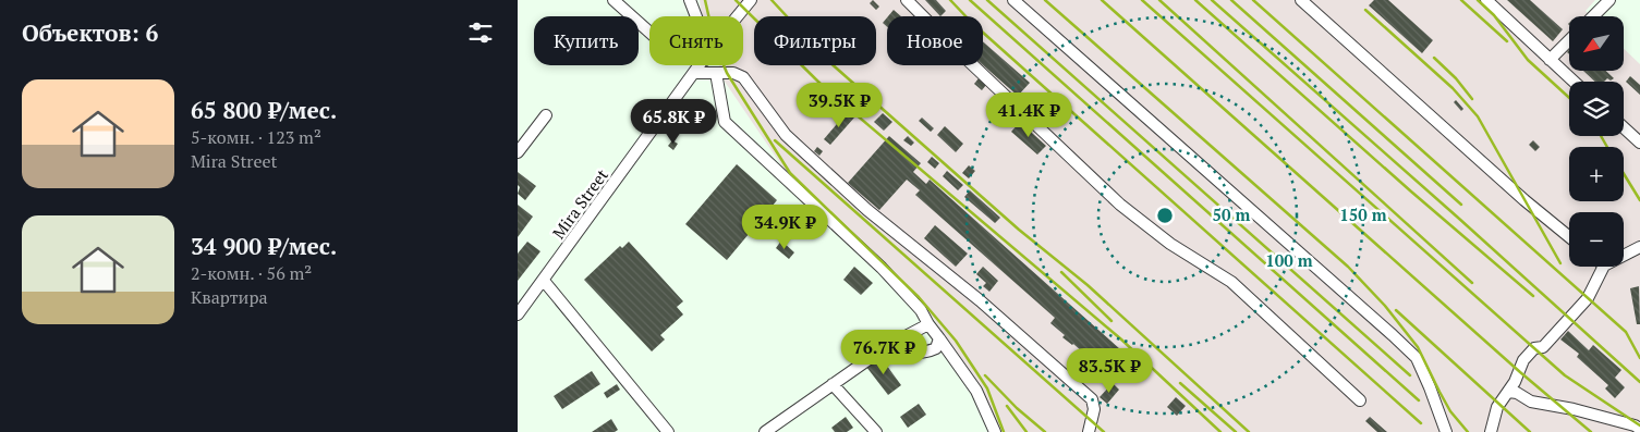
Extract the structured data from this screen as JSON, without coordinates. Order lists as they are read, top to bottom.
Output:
{
  "streets": {
    "street": ["Mira Street"]
  },
  "north": "bottom left",
  "page": {
    "heading": "Объектов: 6",
    "map_buttons": ["+", "−"],
    "chip": [
      "Купить",
      "Снять",
      "Фильтры",
      "Новое"
    ],
    "list": [
      {
        "name": "65 800 ₽/мес.",
        "note": "5-комн. · 123 m² · Mira Street"
      },
      {
        "name": "34 900 ₽/мес.",
        "note": "2-комн. · 56 m² · Квартира"
      }
    ],
    "price": [
      "39.5K ₽",
      "41.4K ₽",
      "65.8K ₽",
      "34.9K ₽",
      "76.7K ₽",
      "83.5K ₽"
    ]
  },
  "rings": ["50 m", "150 m", "100 m"]
}
